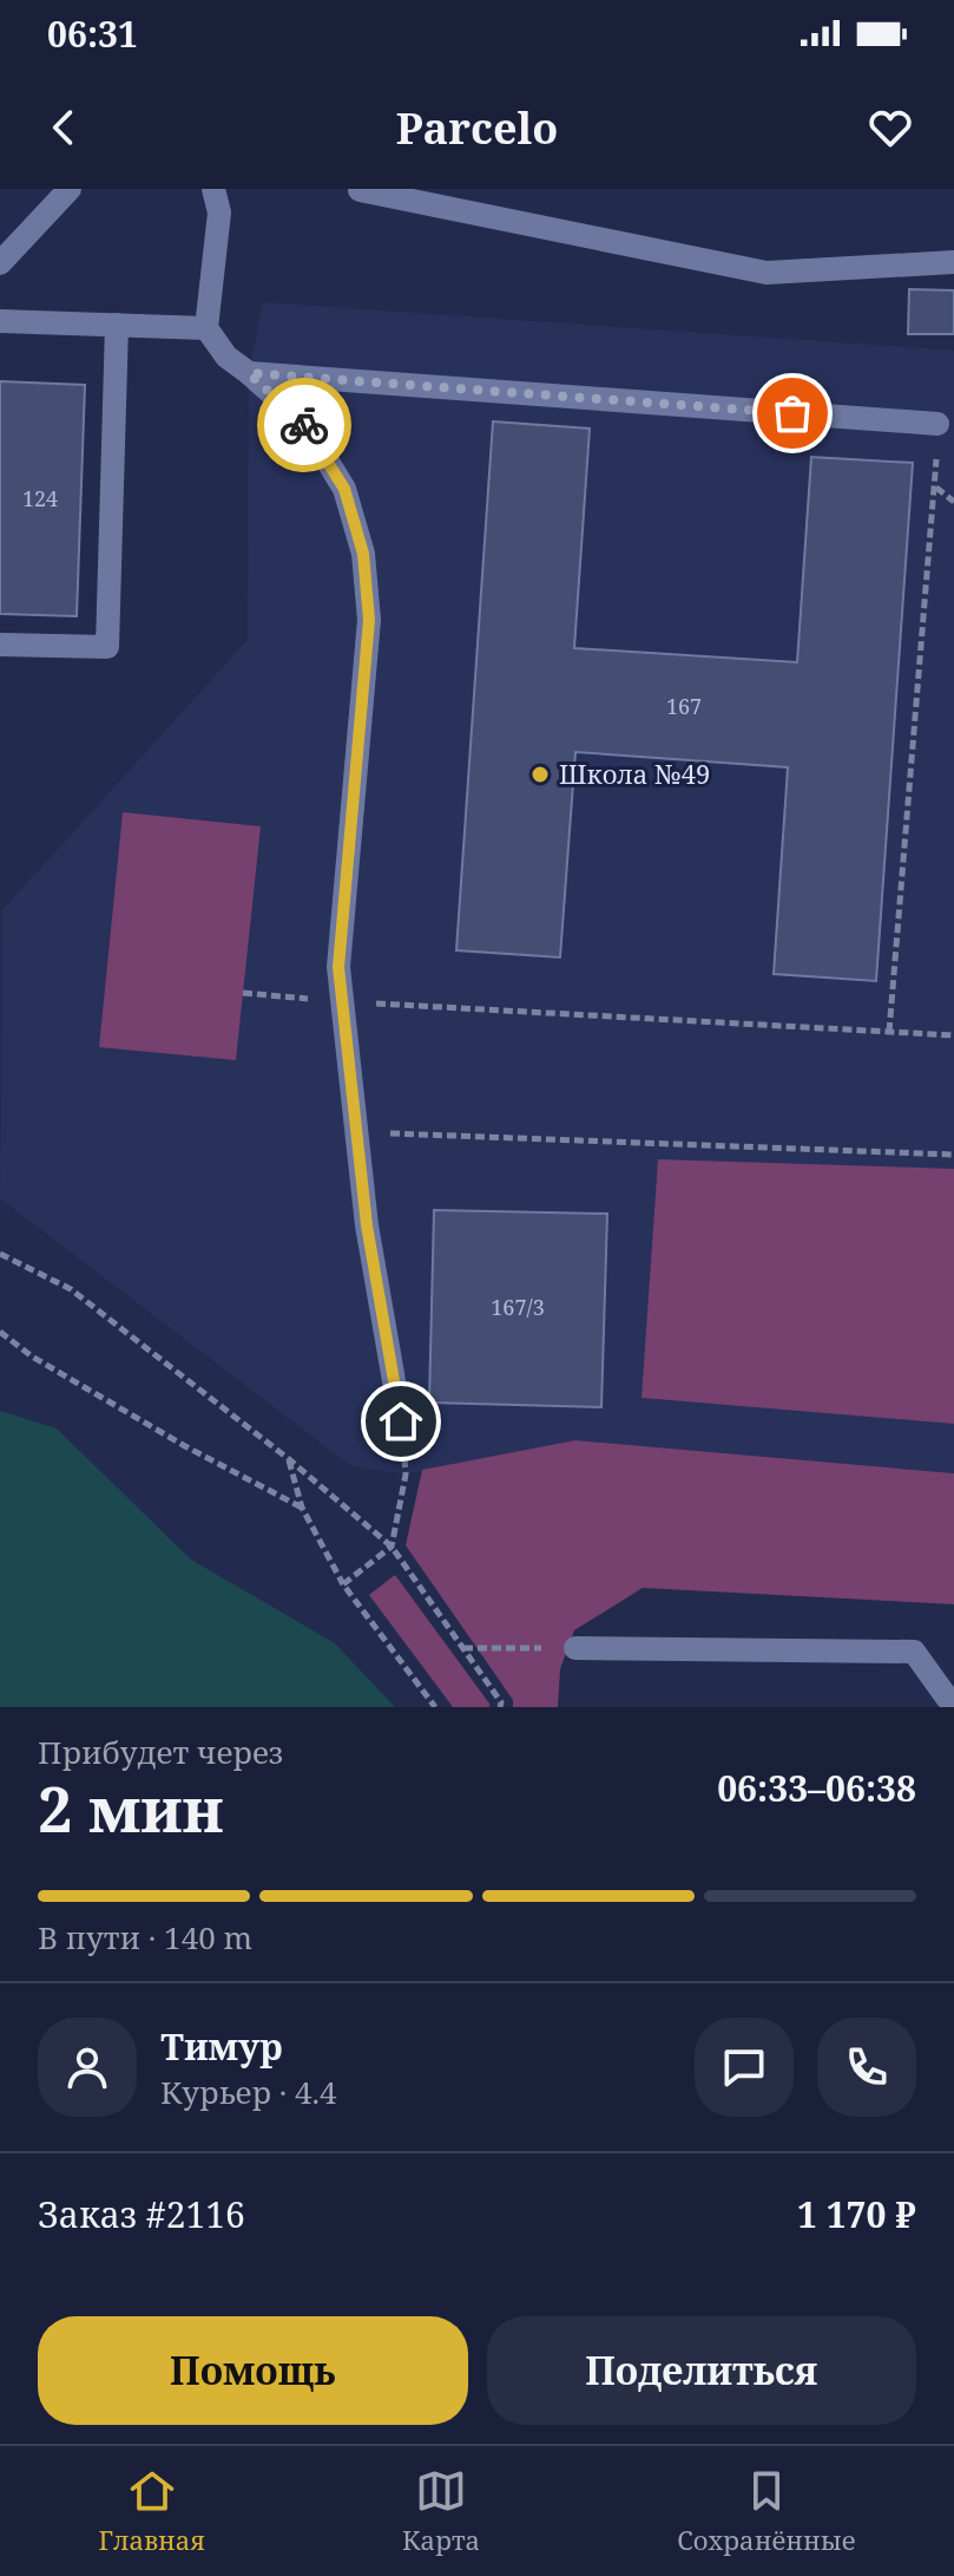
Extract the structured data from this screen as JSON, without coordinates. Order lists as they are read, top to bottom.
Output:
{
  "places": ["Школа №49"],
  "house_numbers": ["124", "167", "167/3"],
  "page": {
    "status": "06:31",
    "header": "Parcelo",
    "heading": ["2 мин", "Прибудет через", "06:33–06:38"],
    "panel": [
      "Тимур",
      "Курьер · 4.4",
      "Заказ #2116",
      "1 170 ₽"
    ],
    "bar": "В пути · 140 m",
    "buttons": ["Помощь", "Поделиться"],
    "tabs": ["Главная", "Карта", "Сохранённые"]
  }
}
